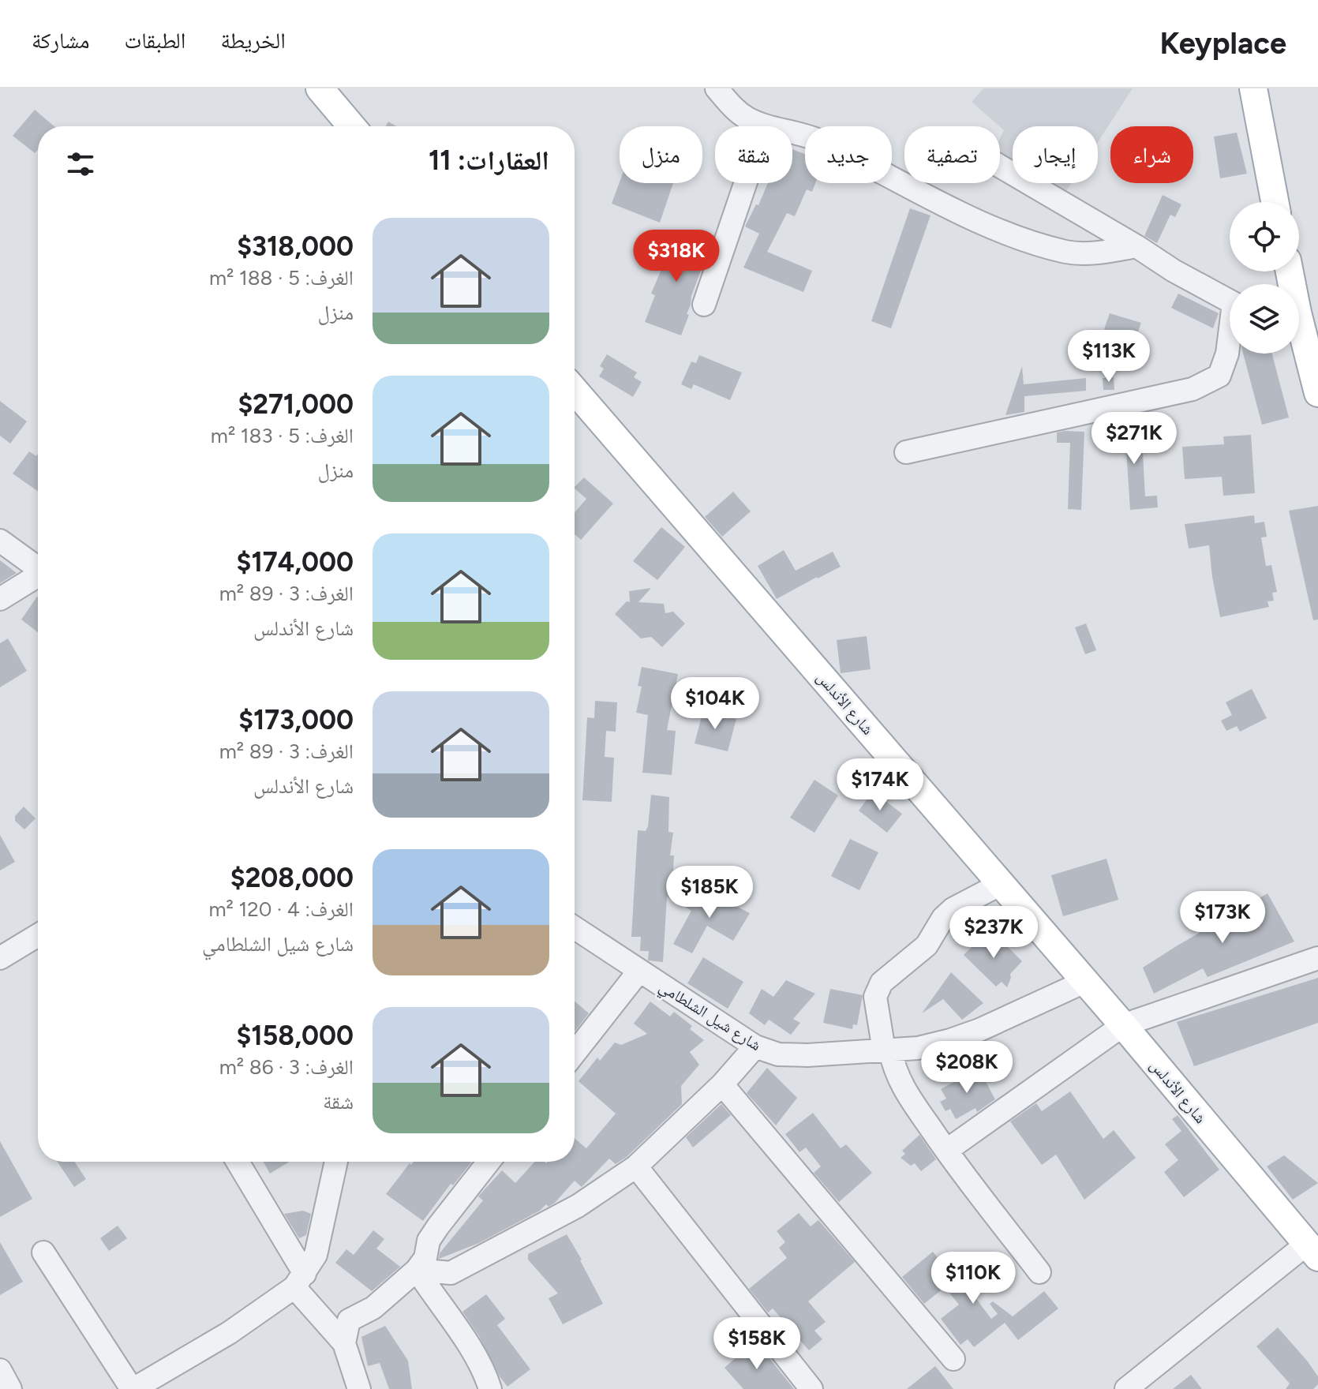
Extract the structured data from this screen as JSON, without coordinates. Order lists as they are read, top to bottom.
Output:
{
  "streets": {
    "main road": ["شارع الأندلس"],
    "street": ["شارع شيل الشلطامي"]
  },
  "crossings": [
    ["شارع الأندلس", "شارع شيل الشلطامي"]
  ],
  "page": {
    "header": "Keyplace",
    "nav": ["الخريطة", "الطبقات", "مشاركة"],
    "chip": [
      "شراء",
      "إيجار",
      "تصفية",
      "جديد",
      "شقة",
      "منزل"
    ],
    "heading": "العقارات: 11",
    "list": [
      {
        "name": "$318,000",
        "note": "الغرف: 5 · 188 m² · منزل"
      },
      {
        "name": "$271,000",
        "note": "الغرف: 5 · 183 m² · منزل"
      },
      {
        "name": "$174,000",
        "note": "الغرف: 3 · 89 m² · شارع الأندلس"
      },
      {
        "name": "$173,000",
        "note": "الغرف: 3 · 89 m² · شارع الأندلس"
      },
      {
        "name": "$208,000",
        "note": "الغرف: 4 · 120 m² · شارع شيل الشلطامي"
      },
      {
        "name": "$158,000",
        "note": "الغرف: 3 · 86 m² · شقة"
      }
    ],
    "price": [
      "$318K",
      "$113K",
      "$271K",
      "$104K",
      "$174K",
      "$185K",
      "$173K",
      "$237K",
      "$208K",
      "$110K",
      "$158K"
    ]
  }
}
